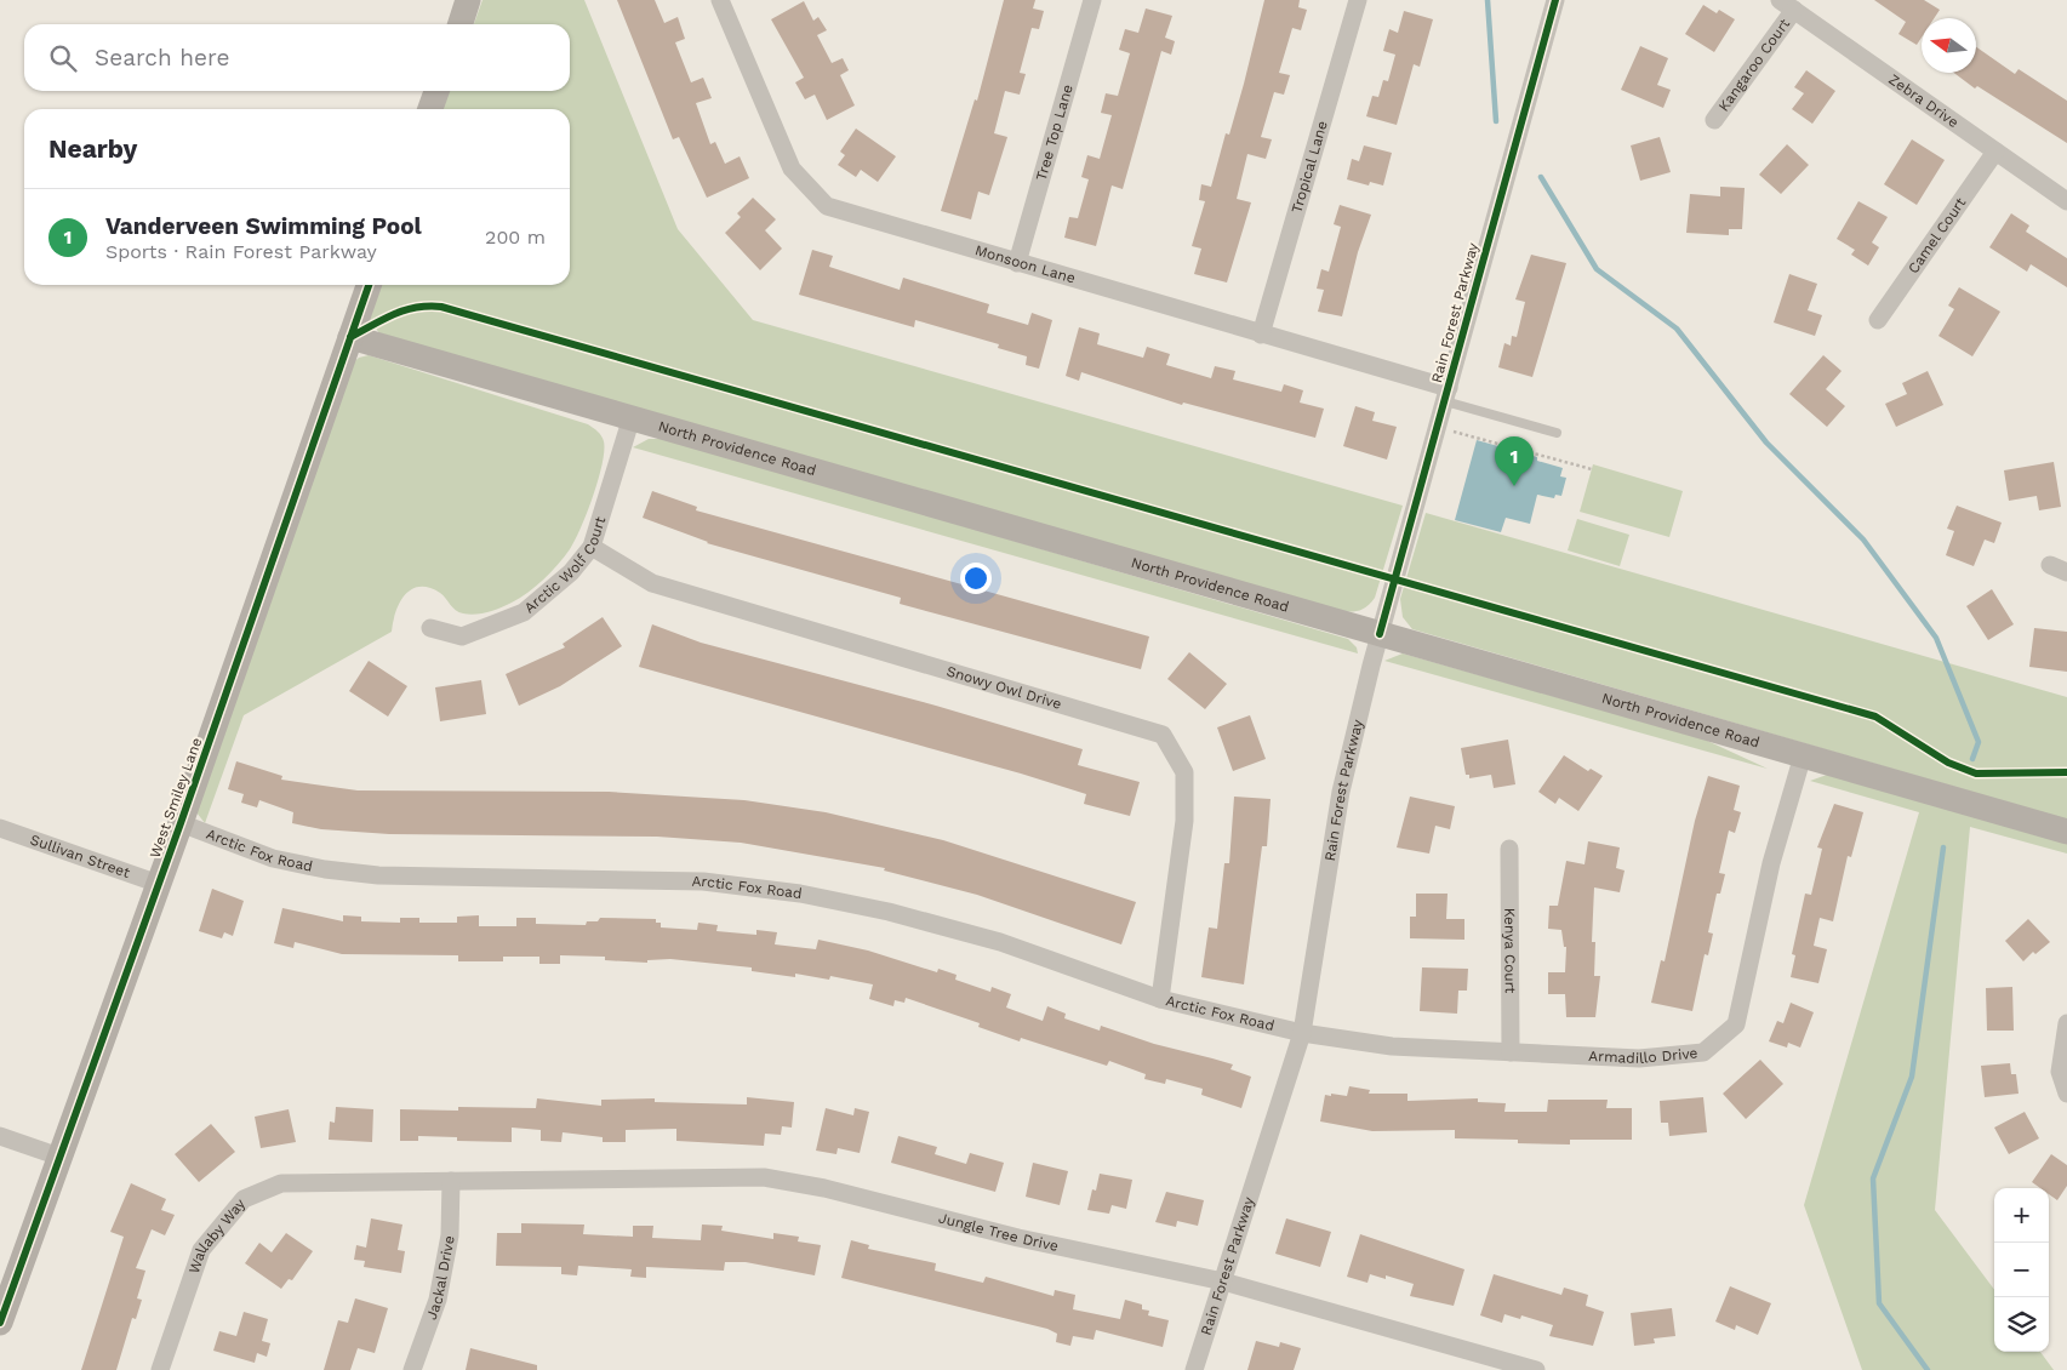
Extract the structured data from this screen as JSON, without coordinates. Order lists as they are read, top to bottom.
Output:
{
  "streets": {
    "street": [
      "Kangaroo Court",
      "Zebra Drive",
      "Tree Top Lane",
      "Tropical Lane",
      "Camel Court",
      "Monsoon Lane",
      "Rain Forest Parkway",
      "North Providence Road",
      "Arctic Wolf Court",
      "Snowy Owl Drive",
      "West Smiley Lane",
      "Arctic Fox Road",
      "Sullivan Street",
      "Kenya Court",
      "Armadillo Drive",
      "Jungle Tree Drive",
      "Wallaby Way",
      "Jackal Drive"
    ]
  },
  "crossings": [
    ["Kangaroo Court", "Zebra Drive"],
    ["Zebra Drive", "Camel Court"],
    ["Tree Top Lane", "Monsoon Lane"],
    ["Tropical Lane", "Monsoon Lane"],
    ["Monsoon Lane", "Rain Forest Parkway"],
    ["Rain Forest Parkway", "North Providence Road"],
    ["Rain Forest Parkway", "Arctic Fox Road"],
    ["Rain Forest Parkway", "Armadillo Drive"],
    ["Rain Forest Parkway", "Jungle Tree Drive"],
    ["North Providence Road", "Arctic Wolf Court"],
    ["North Providence Road", "West Smiley Lane"],
    ["North Providence Road", "Armadillo Drive"],
    ["Arctic Wolf Court", "Snowy Owl Drive"],
    ["Snowy Owl Drive", "Arctic Fox Road"],
    ["West Smiley Lane", "Arctic Fox Road"],
    ["West Smiley Lane", "Sullivan Street"],
    ["Arctic Fox Road", "Armadillo Drive"],
    ["Kenya Court", "Armadillo Drive"],
    ["Jungle Tree Drive", "Wallaby Way"],
    ["Jungle Tree Drive", "Jackal Drive"],
    ["Wallaby Way", "Jackal Drive"]
  ],
  "north": "left",
  "page": {
    "search": "Search here",
    "heading": "Nearby",
    "list": [
      {
        "mark": "1",
        "name": "Vanderveen Swimming Pool",
        "note": "Sports · Rain Forest Parkway",
        "value": "200 m"
      }
    ],
    "pins": "1",
    "map_buttons": ["+", "−"]
  }
}
